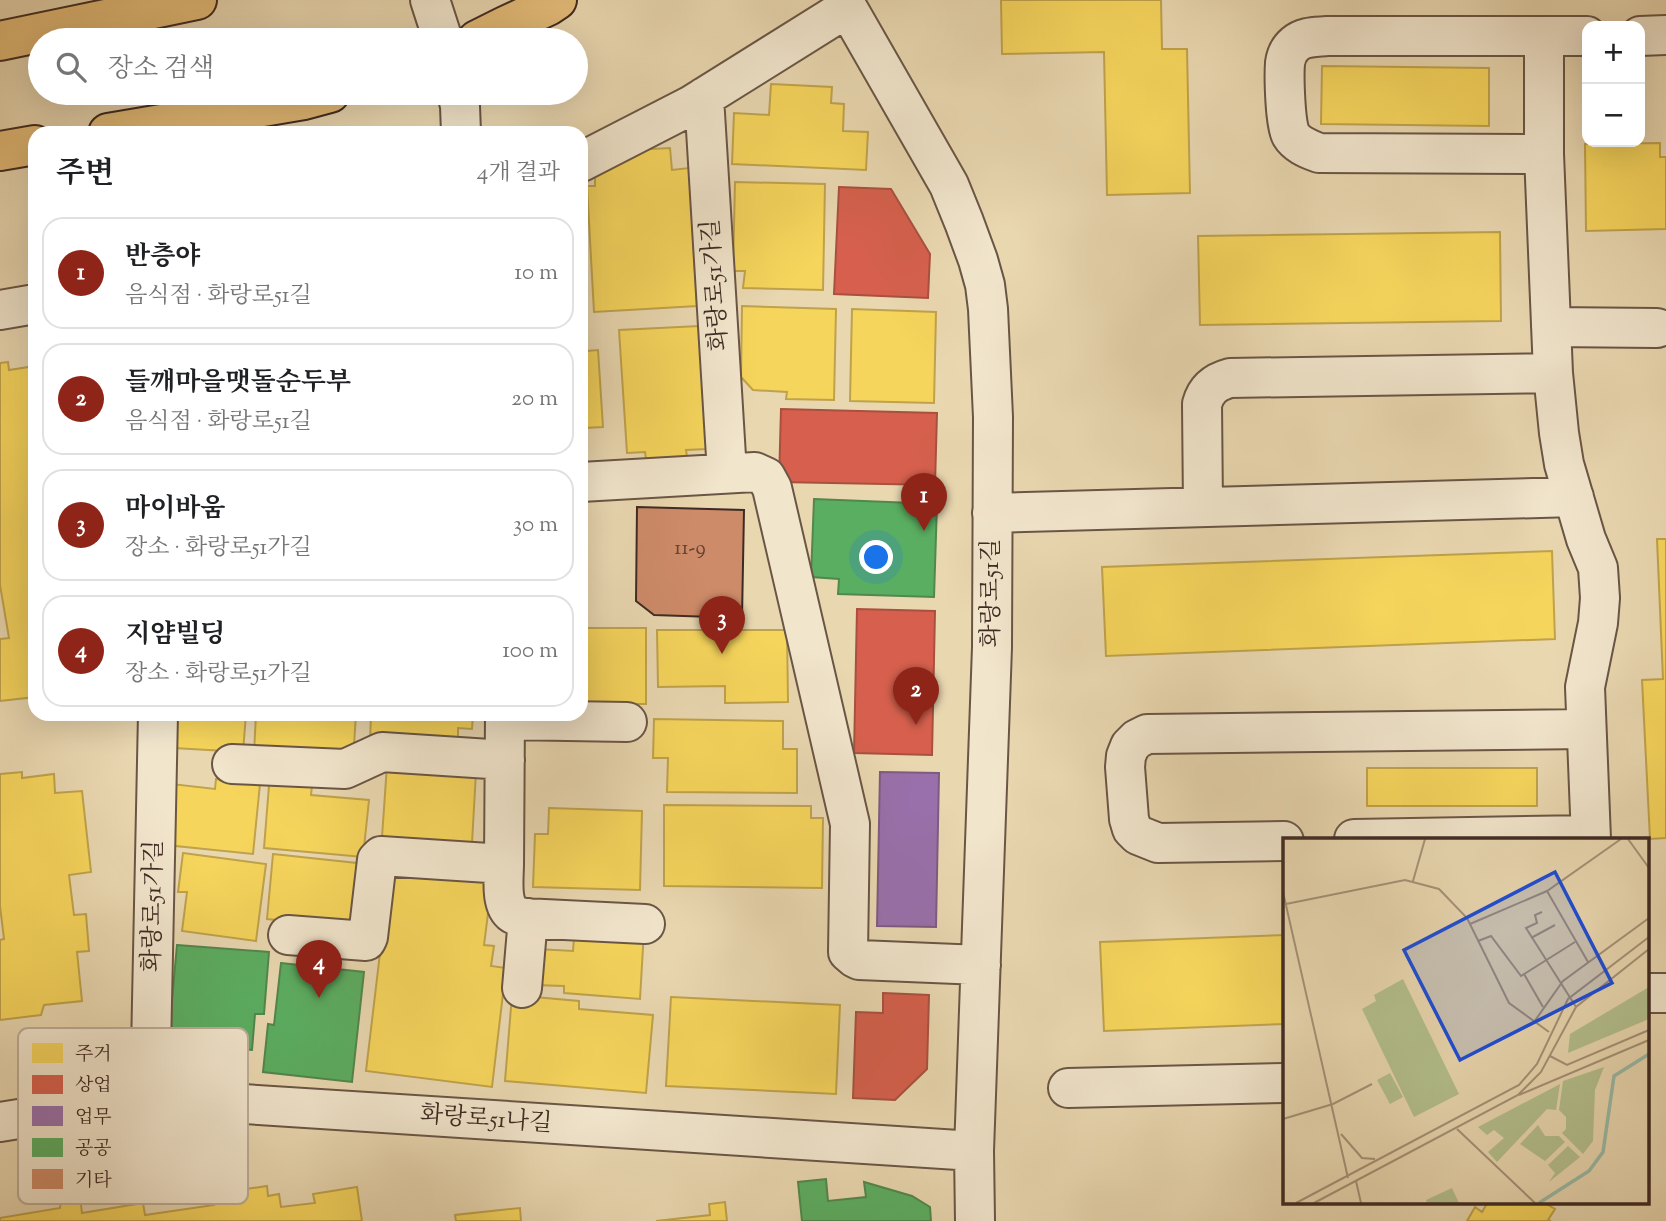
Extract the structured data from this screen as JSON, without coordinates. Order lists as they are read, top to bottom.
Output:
{
  "streets": {
    "street": ["화랑로51가길", "화랑로51길", "화랑로51나길"]
  },
  "crossings": [
    ["화랑로51길", "화랑로51나길"]
  ],
  "house_numbers": ["11-9"],
  "legend": [
    "주거",
    "상업",
    "업무",
    "공공",
    "기타"
  ],
  "page": {
    "map_buttons": ["+", "−"],
    "search": "장소 검색",
    "heading": ["주변", "4개 결과"],
    "list": [
      {
        "mark": "1",
        "name": "반층야",
        "note": "음식점 · 화랑로51길",
        "value": "10 m"
      },
      {
        "mark": "2",
        "name": "들깨마을맷돌순두부",
        "note": "음식점 · 화랑로51길",
        "value": "20 m"
      },
      {
        "mark": "3",
        "name": "마이바움",
        "note": "장소 · 화랑로51가길",
        "value": "30 m"
      },
      {
        "mark": "4",
        "name": "지얌빌딩",
        "note": "장소 · 화랑로51가길",
        "value": "100 m"
      }
    ],
    "pins": [
      "1",
      "3",
      "2",
      "4"
    ]
  }
}
